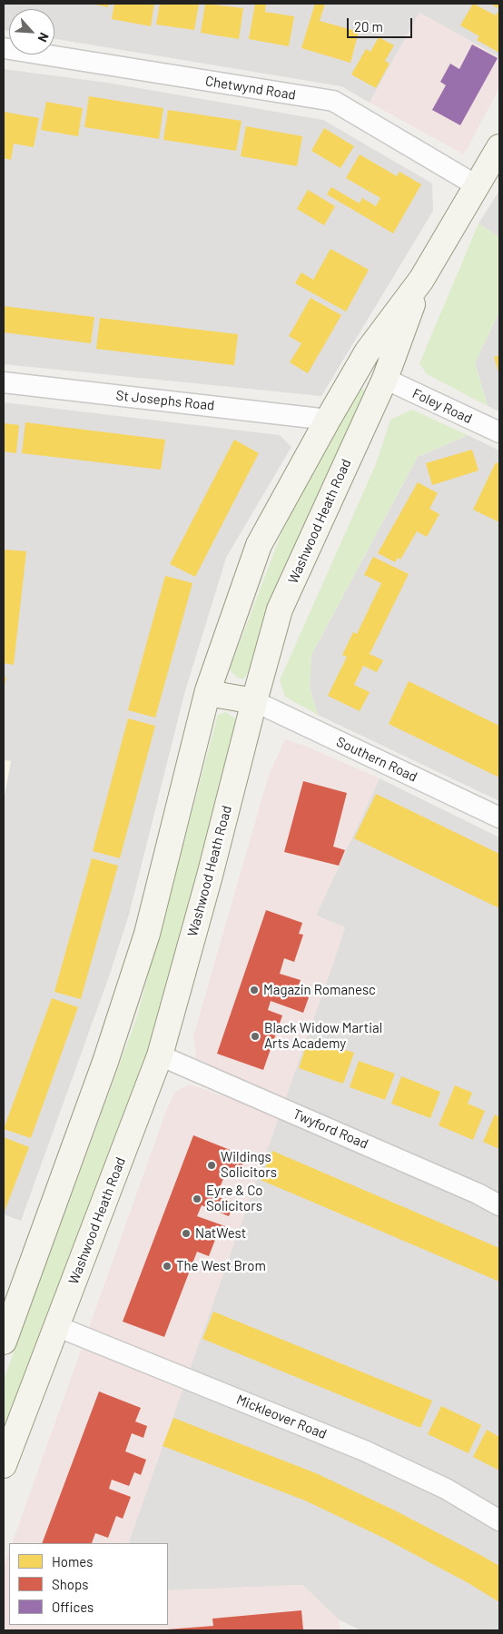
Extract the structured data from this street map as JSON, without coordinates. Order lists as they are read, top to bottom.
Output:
{
  "streets": {
    "main road": ["Washwood Heath Road"],
    "street": [
      "Chetwynd Road",
      "St Josephs Road",
      "Foley Road",
      "Southern Road",
      "Twyford Road",
      "Mickleover Road"
    ]
  },
  "crossings": [
    ["Chetwynd Road", "Washwood Heath Road"],
    ["St Josephs Road", "Washwood Heath Road"],
    ["Foley Road", "Washwood Heath Road"],
    ["Washwood Heath Road", "Southern Road"],
    ["Washwood Heath Road", "Twyford Road"],
    ["Washwood Heath Road", "Mickleover Road"]
  ],
  "places": [
    "Magazin Romanesc",
    "Black Widow Martial Arts Academy",
    "Wildings Solicitors",
    "Eyre & Co Solicitors",
    "NatWest",
    "The West Brom"
  ],
  "legend": ["Homes", "Shops", "Offices"],
  "scale_bar": "20 m",
  "north": "bottom right"
}
